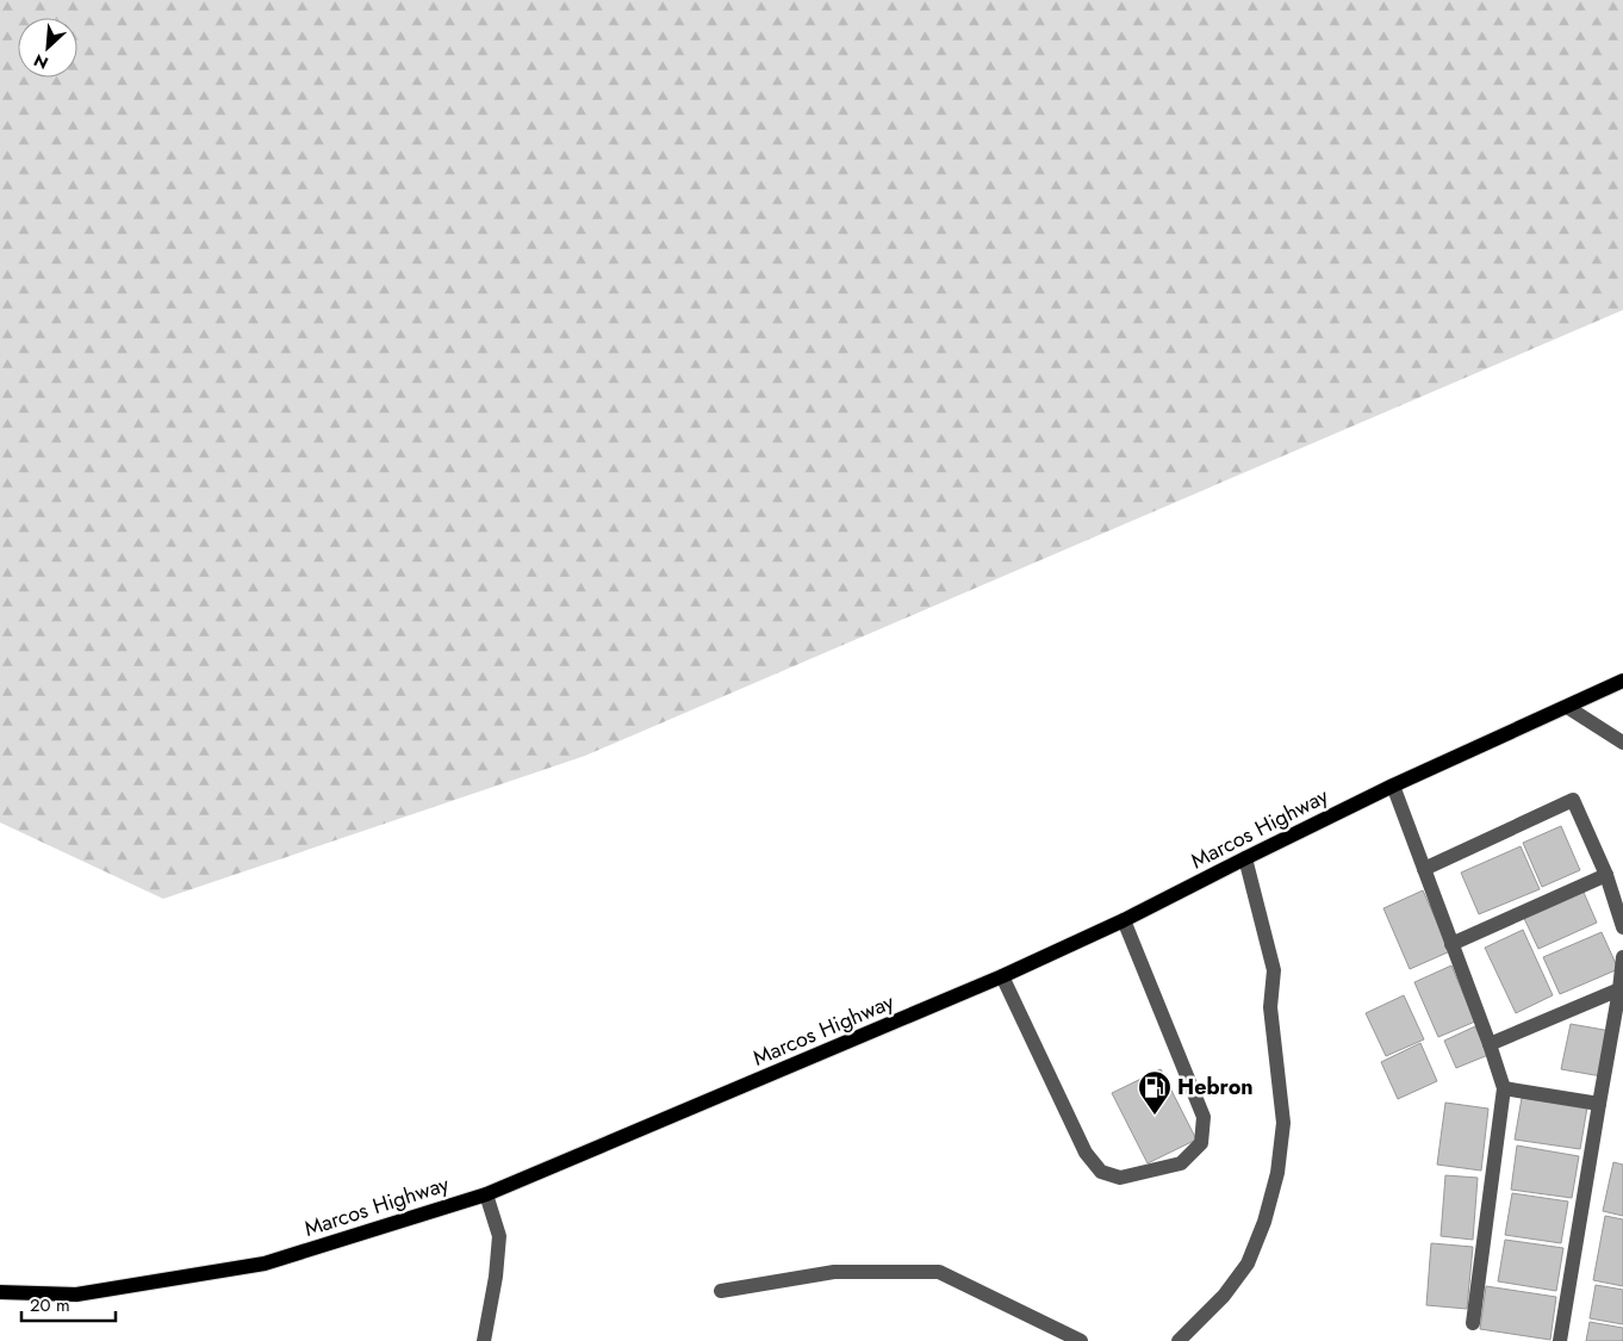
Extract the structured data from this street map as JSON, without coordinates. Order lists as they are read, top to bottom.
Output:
{
  "streets": {
    "main road": ["Marcos Highway"]
  },
  "places": {
    "fuel station": ["Hebron"]
  },
  "scale_bar": "20 m",
  "north": "bottom left"
}
